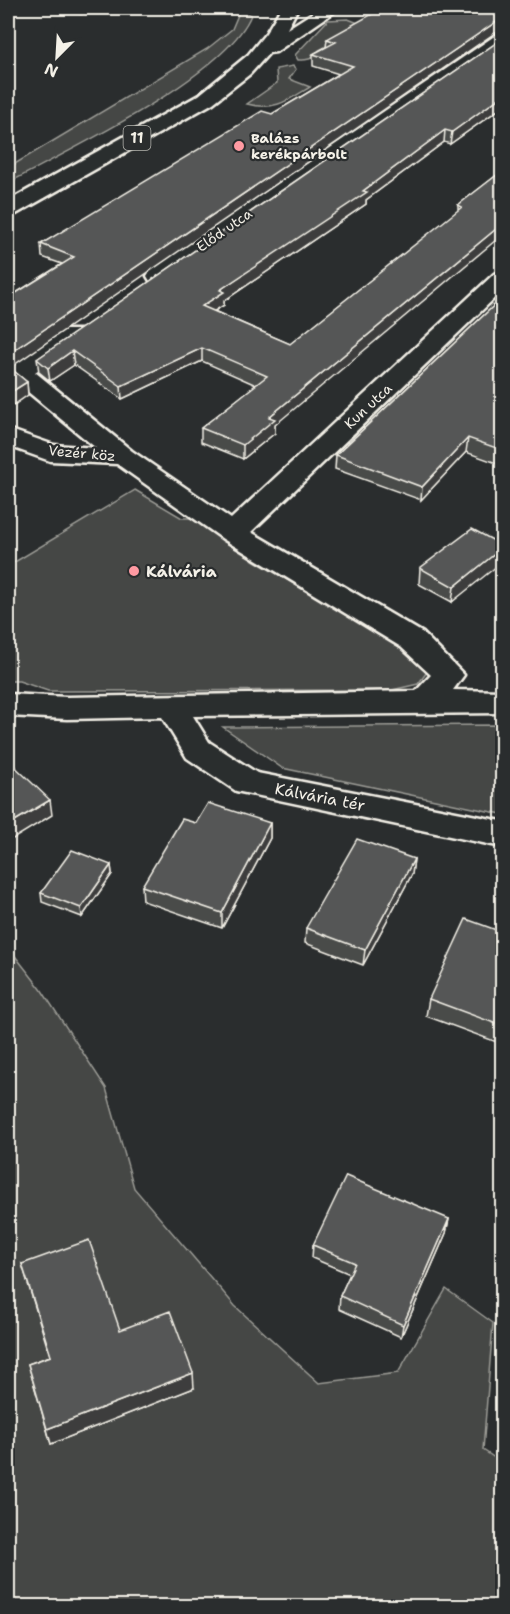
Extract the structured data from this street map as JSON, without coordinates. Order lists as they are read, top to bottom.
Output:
{
  "streets": {
    "street": [
      "11",
      "Előd utca",
      "Kun utca",
      "Vezér köz",
      "Kálvária tér"
    ]
  },
  "places": ["Balázs kerékpárbolt", "Kálvária"],
  "north": "bottom left"
}
